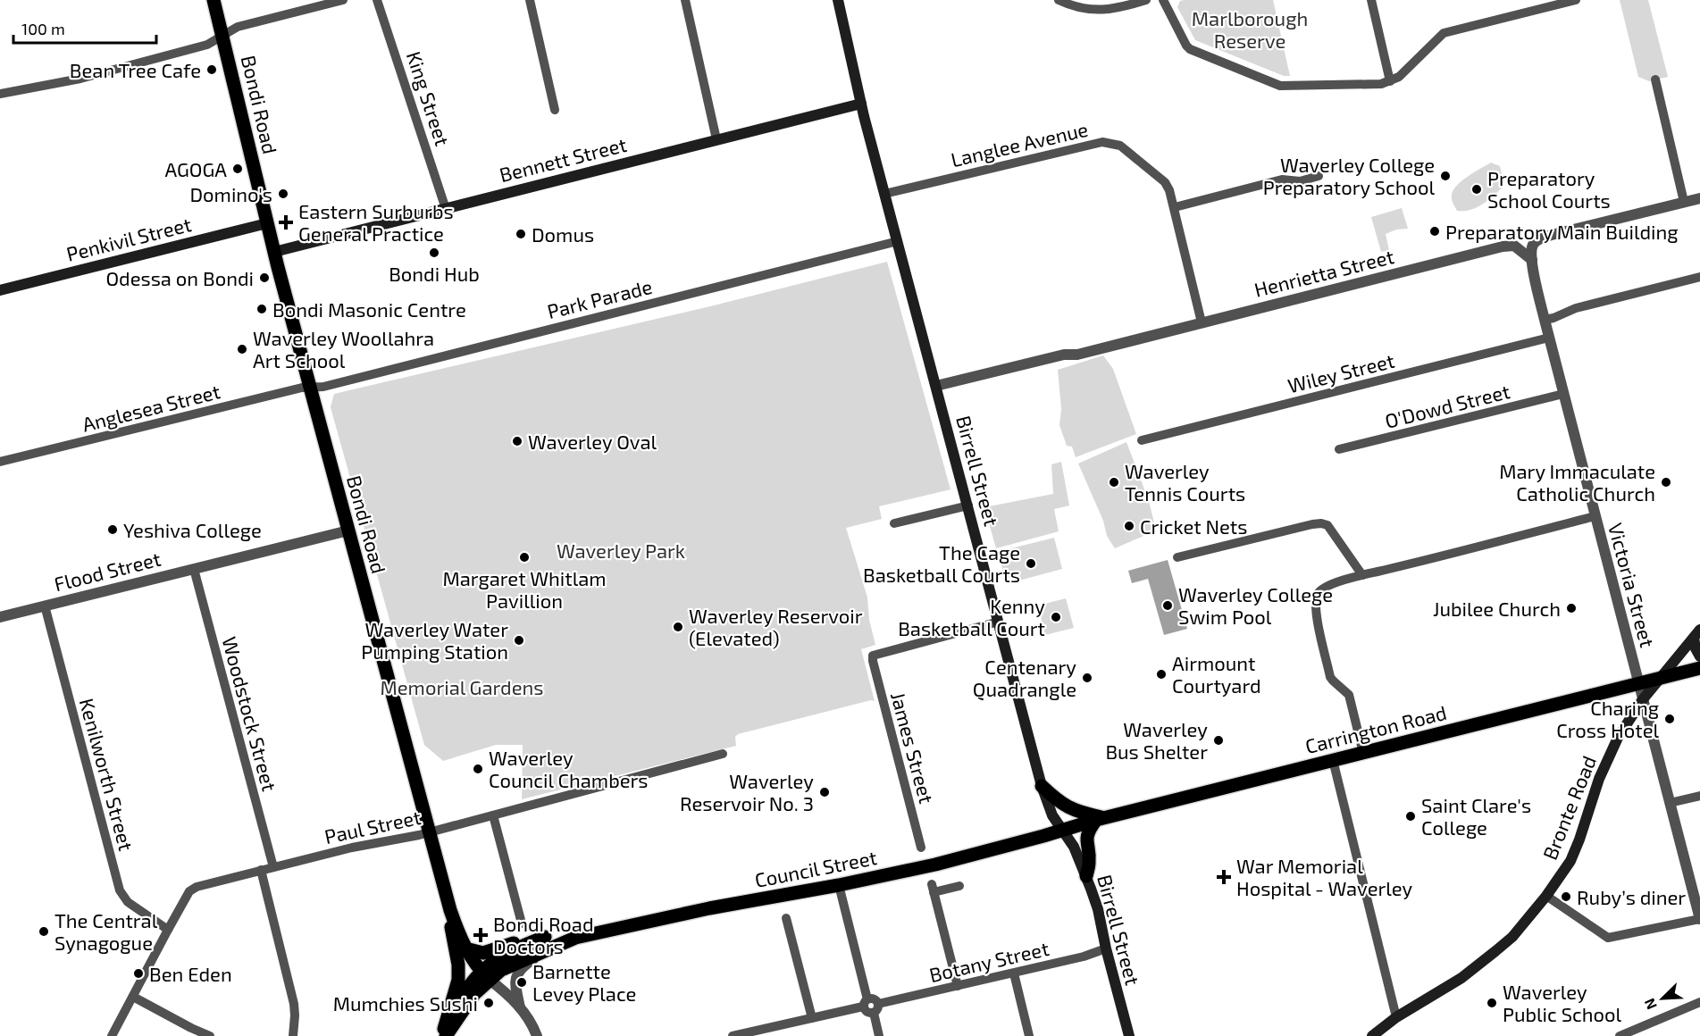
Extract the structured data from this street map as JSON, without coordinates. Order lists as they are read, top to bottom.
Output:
{
  "streets": {
    "main road": [
      "Bondi Road",
      "Bennett Street",
      "Penkivil Street",
      "Birrell Street",
      "Carrington Road",
      "Bronte Road",
      "Council Street"
    ],
    "street": [
      "King Street",
      "Langlee Avenue",
      "Henrietta Street",
      "Park Parade",
      "Wiley Street",
      "O'Dowd Street",
      "Anglesea Street",
      "Flood Street",
      "Victoria Street",
      "Woodstock Street",
      "James Street",
      "Kenilworth Street",
      "Paul Street",
      "Botany Street"
    ]
  },
  "crossings": [
    ["King Street", "Bennett Street"],
    ["Bondi Road", "Bennett Street"],
    ["Bondi Road", "Penkivil Street"],
    ["Bondi Road", "Park Parade"],
    ["Bondi Road", "Anglesea Street"],
    ["Bondi Road", "Flood Street"],
    ["Bondi Road", "Paul Street"],
    ["Bondi Road", "Council Street"],
    ["Langlee Avenue", "Henrietta Street"],
    ["Langlee Avenue", "Birrell Street"],
    ["Bennett Street", "Birrell Street"],
    ["Henrietta Street", "Birrell Street"],
    ["Henrietta Street", "Victoria Street"],
    ["Park Parade", "Anglesea Street"],
    ["Park Parade", "Birrell Street"],
    ["Wiley Street", "Victoria Street"],
    ["O'Dowd Street", "Victoria Street"],
    ["Birrell Street", "Carrington Road"],
    ["Birrell Street", "James Street"],
    ["Birrell Street", "Council Street"],
    ["Birrell Street", "Botany Street"],
    ["Flood Street", "Woodstock Street"],
    ["Flood Street", "Kenilworth Street"],
    ["Victoria Street", "Carrington Road"],
    ["Victoria Street", "Bronte Road"],
    ["Woodstock Street", "Paul Street"],
    ["Carrington Road", "Bronte Road"],
    ["Carrington Road", "Council Street"],
    ["Kenilworth Street", "Paul Street"]
  ],
  "parks": ["Marlborough Reserve", "Waverley Park", "Memorial Gardens"],
  "places": {
    "other": [
      "Bean Tree Cafe",
      "AGOGA",
      "Waverley College Preparatory School",
      "Preparatory School Courts",
      "Domino's",
      "Preparatory Main Building",
      "Domus",
      "Bondi Hub",
      "Odessa on Bondi",
      "Bondi Masonic Centre",
      "Waverley Woollahra Art School",
      "Waverley Oval",
      "Waverley Tennis Courts",
      "Mary Immaculate Catholic Church",
      "Cricket Nets",
      "Yeshiva College",
      "Margaret Whitlam Pavillion",
      "The Cage Basketball Courts",
      "Waverley College Swim Pool",
      "Jubilee Church",
      "Kenny Basketball Court",
      "Waverley Reservoir (Elevated)",
      "Waverley Water Pumping Station",
      "Airmount Courtyard",
      "Centenary Quadrangle",
      "Charing Cross Hotel",
      "Waverley Bus Shelter",
      "Waverley Council Chambers",
      "Waverley Reservoir No. 3",
      "Saint Clare's College",
      "Ruby’s diner",
      "The Central Synagogue",
      "Ben Eden",
      "Barnette Levey Place",
      "Mumchies Sushi",
      "Waverley Public School"
    ],
    "health": ["Eastern Surburbs General Practice", "War Memorial Hospital - Waverley", "Bondi Road Doctors"]
  },
  "scale_bar": "100 m",
  "north": "bottom left"
}
